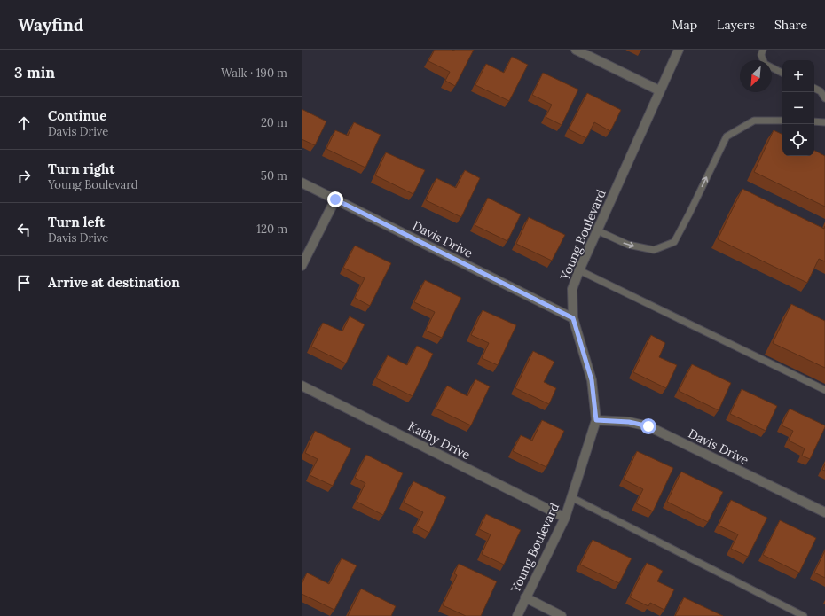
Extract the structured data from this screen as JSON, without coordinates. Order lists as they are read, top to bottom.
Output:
{
  "streets": {
    "street": ["Young Boulevard", "Davis Drive", "Kathy Drive"]
  },
  "crossings": [
    ["Young Boulevard", "Davis Drive"],
    ["Young Boulevard", "Kathy Drive"]
  ],
  "north": "bottom left",
  "page": {
    "header": "Wayfind",
    "nav": ["Map", "Layers", "Share"],
    "heading": ["3 min", "Walk · 190 m"],
    "map_buttons": ["+", "−"],
    "list": [
      ["Continue", "Davis Drive", "20 m"],
      ["Turn right", "Young Boulevard", "50 m"],
      ["Turn left", "Davis Drive", "120 m"],
      "Arrive at destination"
    ]
  }
}
